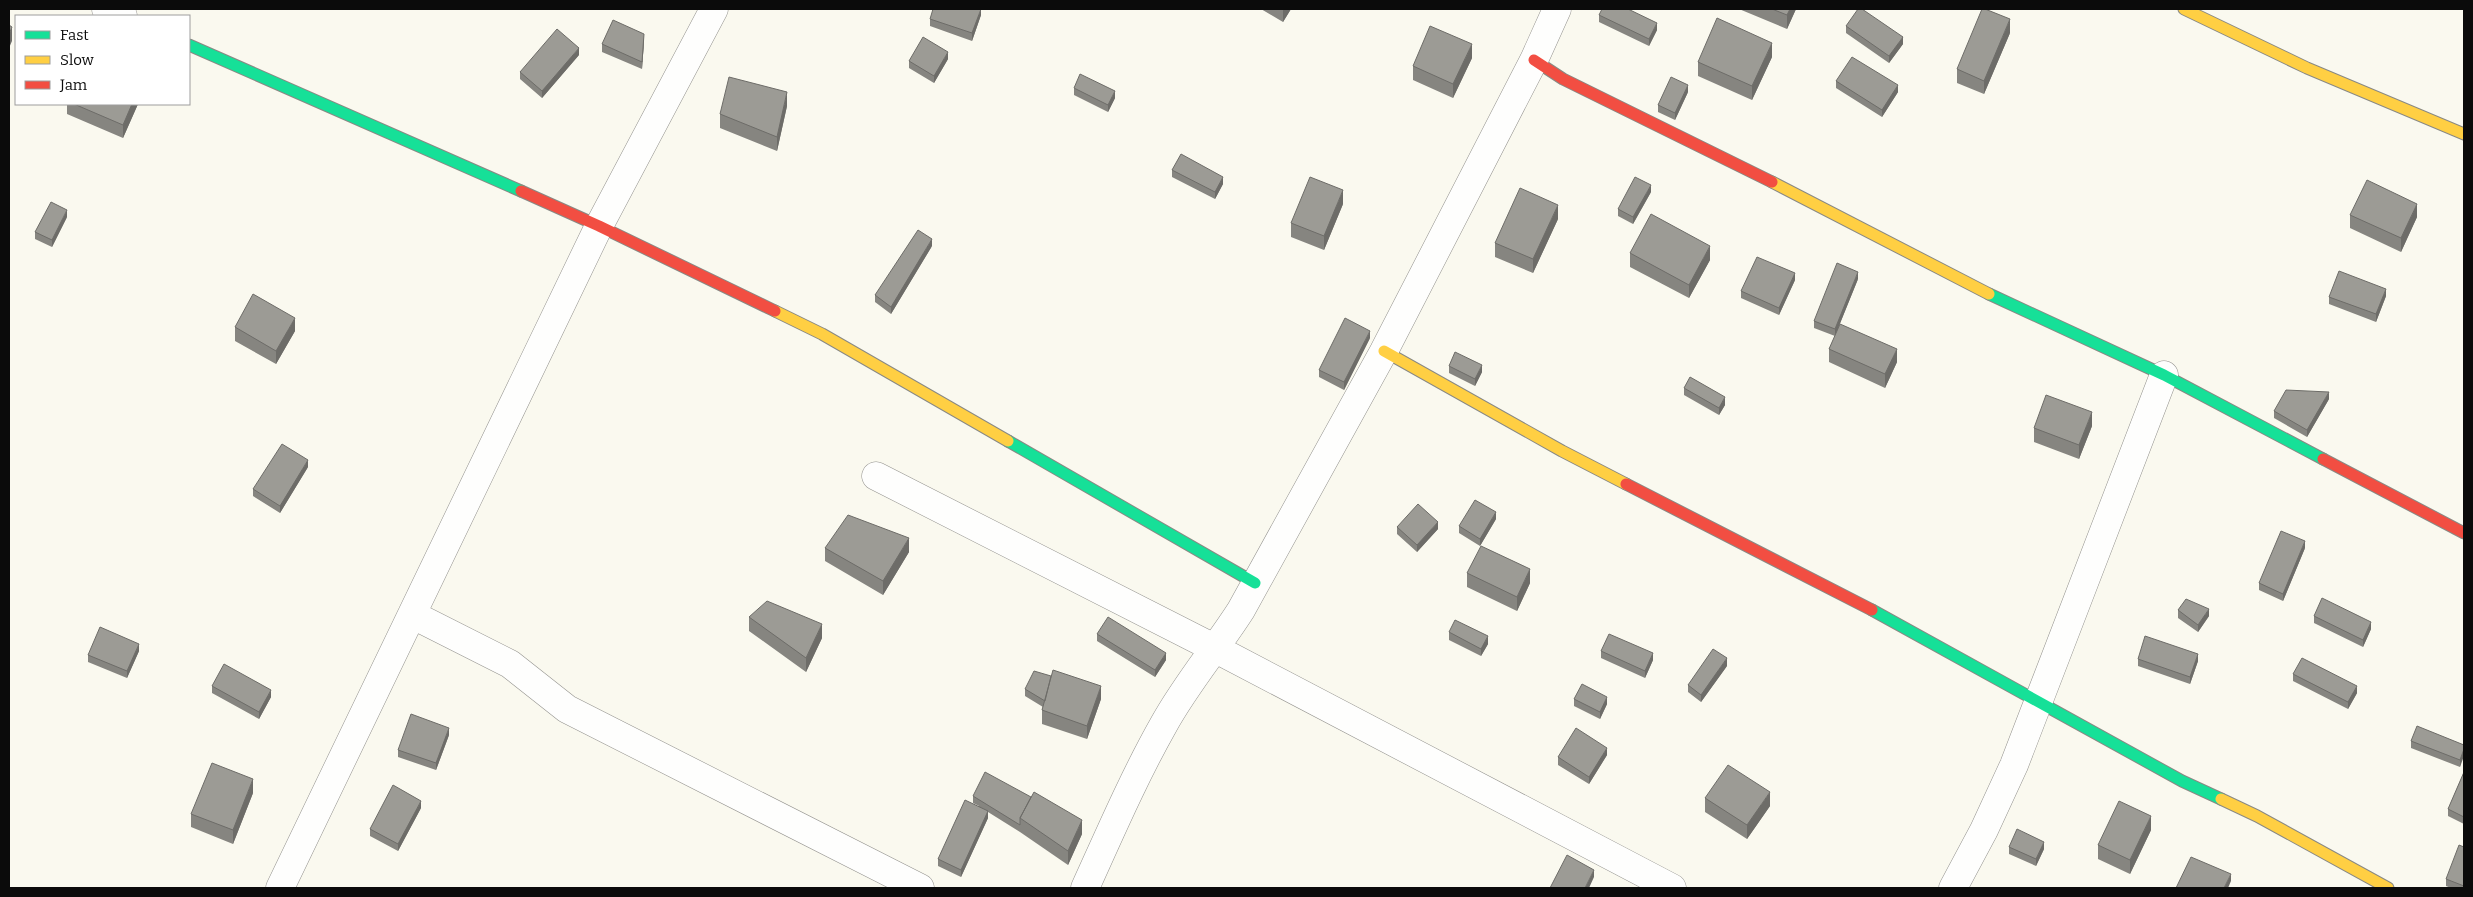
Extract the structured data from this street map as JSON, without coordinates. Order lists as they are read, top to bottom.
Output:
{
  "legend": ["Fast", "Slow", "Jam"]
}
